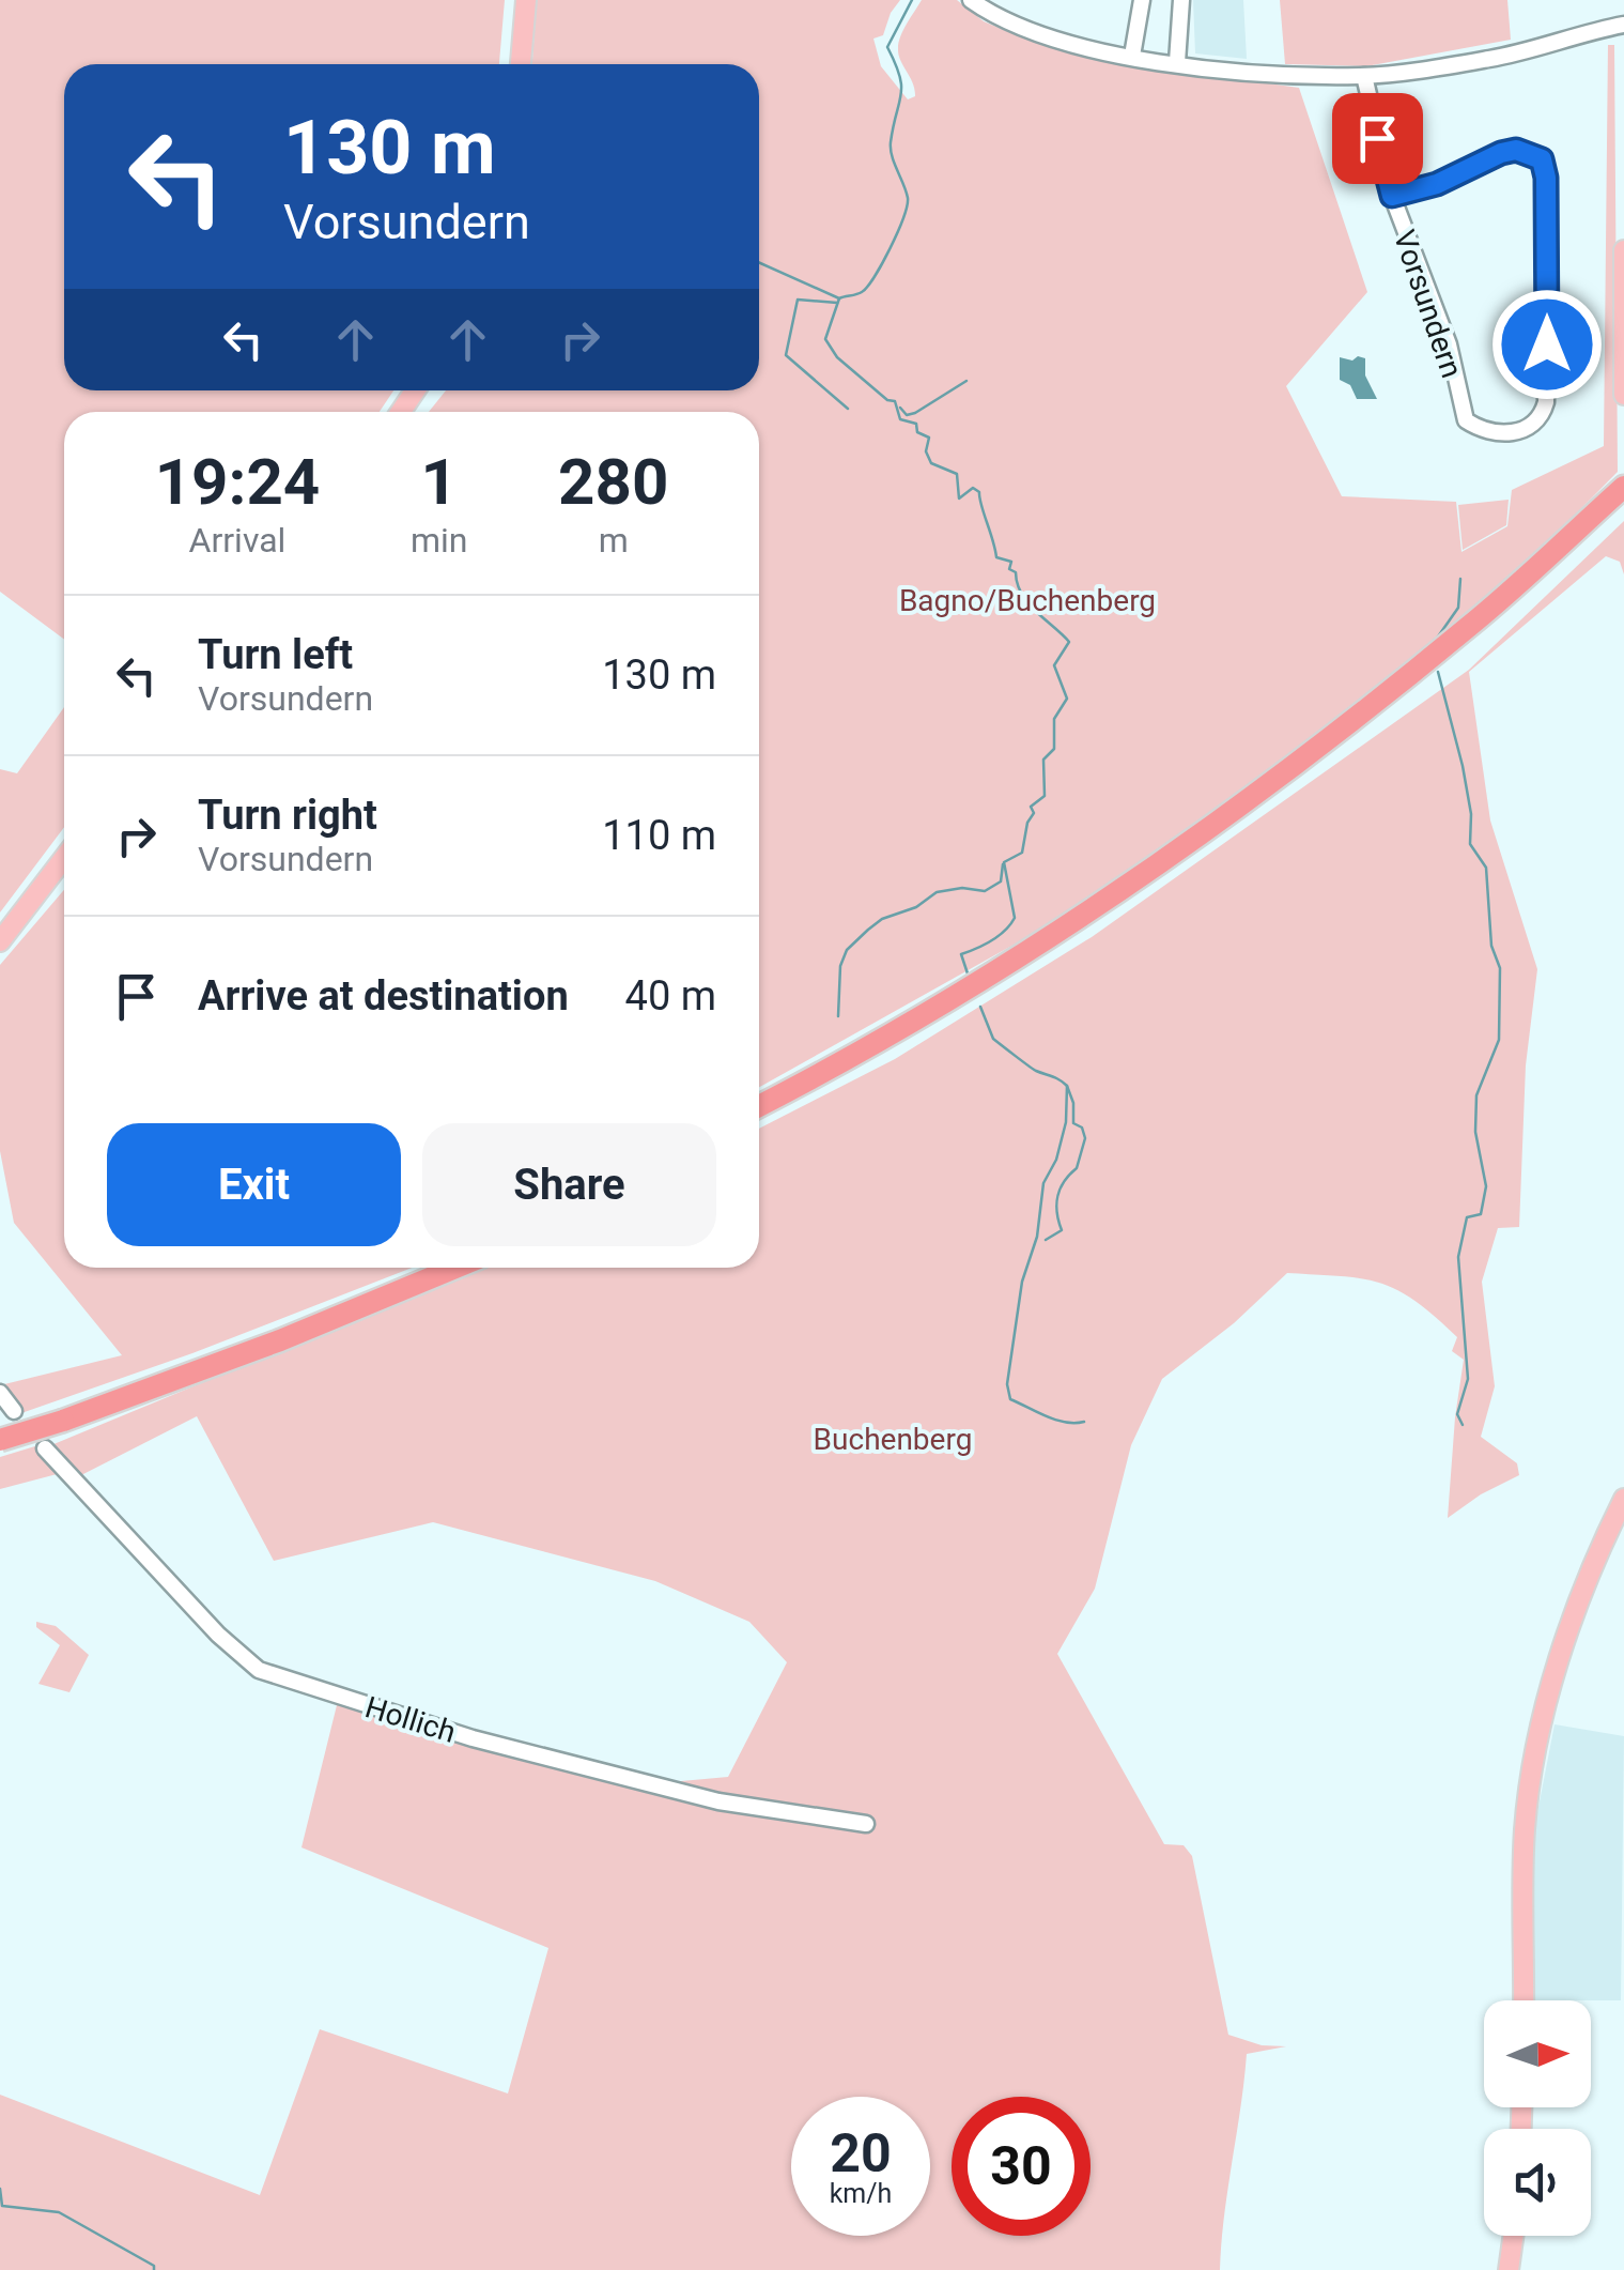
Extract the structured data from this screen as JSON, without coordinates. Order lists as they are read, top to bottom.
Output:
{
  "streets": {
    "street": ["Vorsundern", "Hollich"]
  },
  "parks": ["Bagno/Buchenberg", "Buchenberg"],
  "north": "right",
  "page": {
    "turn": ["130 m", "Vorsundern"],
    "eta": [
      "19:24",
      "Arrival",
      "1",
      "min",
      "280",
      "m"
    ],
    "list": [
      {
        "name": "Turn left",
        "note": "Vorsundern",
        "value": "130 m"
      },
      {
        "name": "Turn right",
        "note": "Vorsundern",
        "value": "110 m"
      },
      {
        "name": "Arrive at destination",
        "value": "40 m"
      }
    ],
    "buttons": ["Exit", "Share"],
    "speed": "20 km/h",
    "limit": "30"
  }
}
